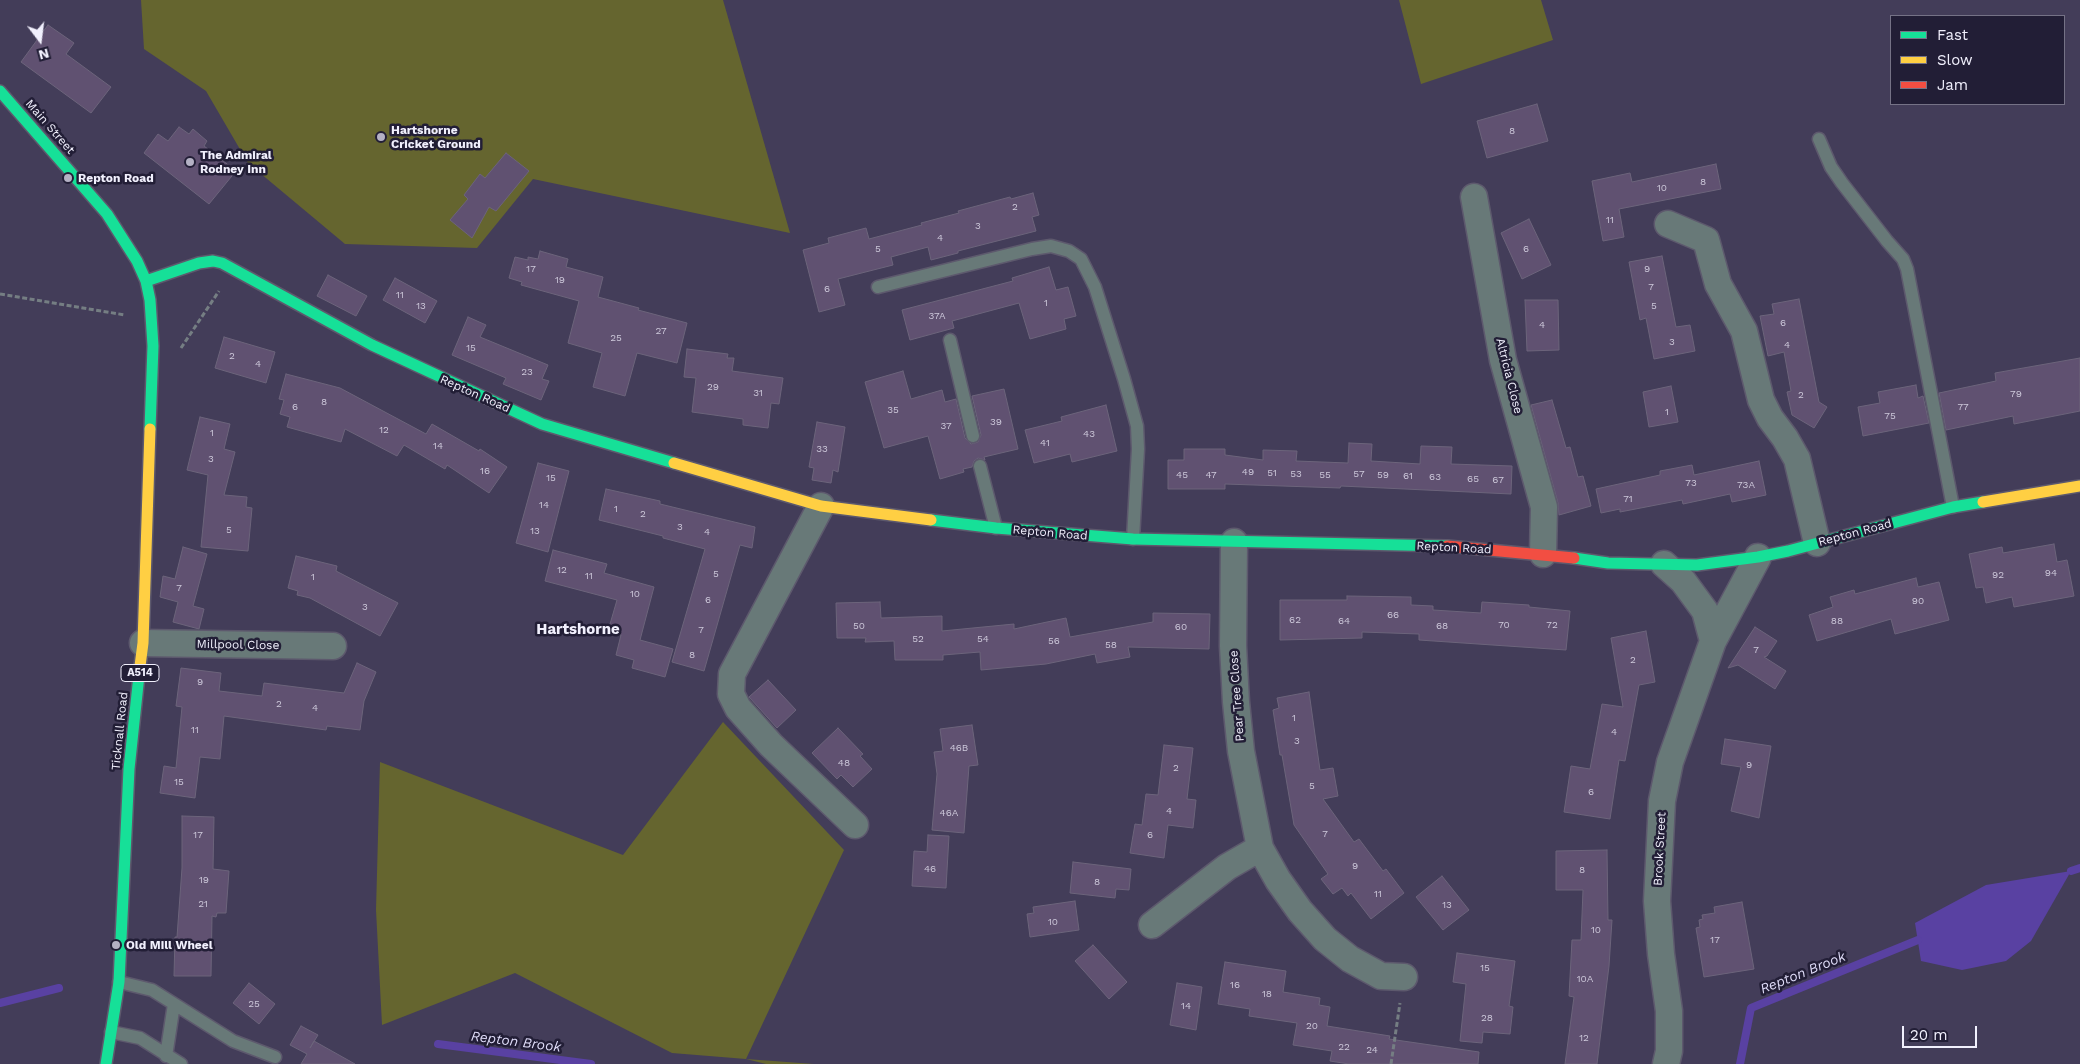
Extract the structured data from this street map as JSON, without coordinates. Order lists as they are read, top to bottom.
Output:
{
  "streets": {
    "street": [
      "Main Street",
      "Altricia Close",
      "Repton Road",
      "Millpool Close",
      "A514",
      "Pear Tree Close",
      "Ticknall Road",
      "Brook Street"
    ]
  },
  "crossings": [
    ["Main Street", "Repton Road"],
    ["Main Street", "Ticknall Road"],
    ["Altricia Close", "Repton Road"],
    ["Repton Road", "Pear Tree Close"],
    ["Repton Road", "Ticknall Road"],
    ["Repton Road", "Brook Street"],
    ["Millpool Close", "Ticknall Road"]
  ],
  "districts": ["Hartshorne"],
  "water": ["Repton Brook"],
  "places": [
    "Hartshorne Cricket Ground",
    "The Admiral Rodney Inn",
    "Repton Road",
    "Old Mill Wheel"
  ],
  "house_numbers": [
    "8",
    "8",
    "10",
    "2",
    "11",
    "3",
    "4",
    "5",
    "6",
    "17",
    "9",
    "19",
    "7",
    "6",
    "11",
    "1",
    "13",
    "5",
    "37A",
    "6",
    "4",
    "27",
    "25",
    "3",
    "4",
    "15",
    "2",
    "4",
    "23",
    "29",
    "31",
    "79",
    "2",
    "8",
    "6",
    "77",
    "35",
    "1",
    "75",
    "39",
    "37",
    "12",
    "1",
    "43",
    "41",
    "14",
    "33",
    "3",
    "16",
    "49",
    "51",
    "53",
    "57",
    "45",
    "47",
    "55",
    "59",
    "61",
    "63",
    "15",
    "65",
    "67",
    "73",
    "73A",
    "71",
    "14",
    "1",
    "2",
    "3",
    "5",
    "13",
    "4",
    "12",
    "94",
    "5",
    "92",
    "11",
    "1",
    "7",
    "10",
    "6",
    "90",
    "3",
    "66",
    "62",
    "64",
    "88",
    "70",
    "72",
    "50",
    "68",
    "60",
    "7",
    "52",
    "54",
    "56",
    "58",
    "7",
    "8",
    "2",
    "9",
    "2",
    "4",
    "1",
    "11",
    "4",
    "3",
    "46B",
    "48",
    "9",
    "2",
    "15",
    "5",
    "6",
    "4",
    "46A",
    "7",
    "17",
    "6",
    "9",
    "46",
    "8",
    "19",
    "8",
    "11",
    "21",
    "13",
    "10",
    "10",
    "17",
    "15",
    "10A",
    "16",
    "18",
    "25",
    "14",
    "28",
    "20",
    "12",
    "22",
    "24"
  ],
  "legend": ["Fast", "Slow", "Jam"],
  "scale_bar": "20 m",
  "north": "bottom"
}
